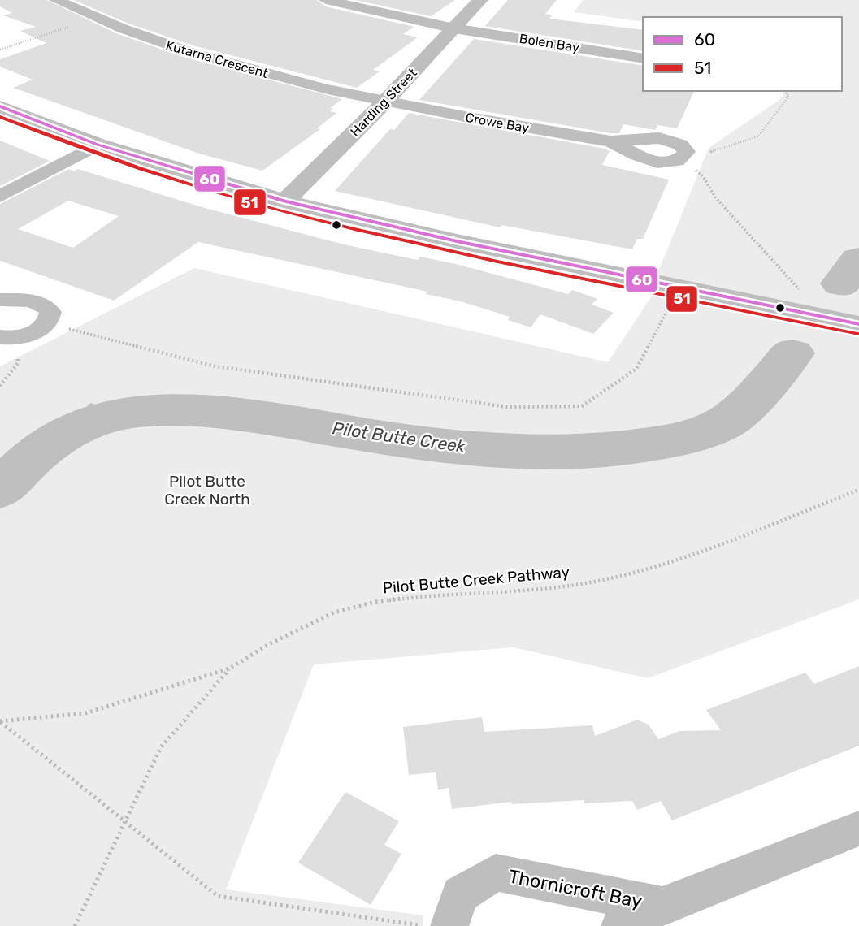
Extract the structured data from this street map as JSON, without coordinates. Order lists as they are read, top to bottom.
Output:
{
  "streets": {
    "street": [
      "Bolen Bay",
      "Kutarna Crescent",
      "Harding Street",
      "Crowe Bay",
      "Thornicroft Bay"
    ],
    "path": ["Pilot Butte Creek Pathway"]
  },
  "crossings": [
    ["Bolen Bay", "Harding Street"],
    ["Kutarna Crescent", "Harding Street"],
    ["Kutarna Crescent", "Crowe Bay"],
    ["Harding Street", "Crowe Bay"]
  ],
  "water": ["Pilot Butte Creek"],
  "parks": ["Pilot Butte Creek North"],
  "lines": ["transit line 60", "transit line 51"],
  "legend": ["60", "51"]
}
